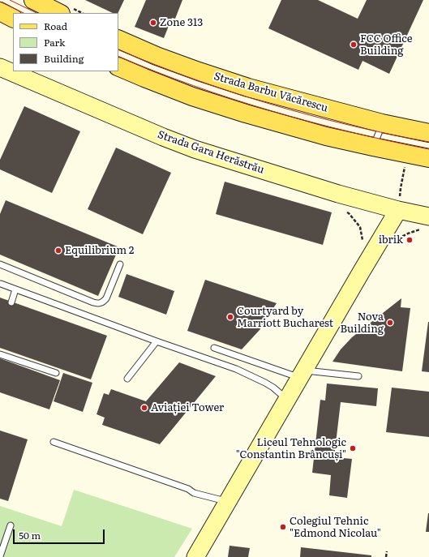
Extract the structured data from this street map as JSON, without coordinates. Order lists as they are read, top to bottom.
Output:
{
  "streets": {
    "main road": ["Strada Barbu Văcărescu"],
    "street": ["Strada Gara Herăstrău"]
  },
  "places": [
    "Zone 313",
    "FCC Office Building",
    "ibrik",
    "Equilibrium 2",
    "Courtyard by Marriott Bucharest",
    "Nova Building",
    "Aviației Tower",
    "Liceul Tehnologic \"Constantin Brâncuși\"",
    "Colegiul Tehnic \"Edmond Nicolau\""
  ],
  "legend": ["Road", "Park", "Building"],
  "scale_bar": "50 m"
}
